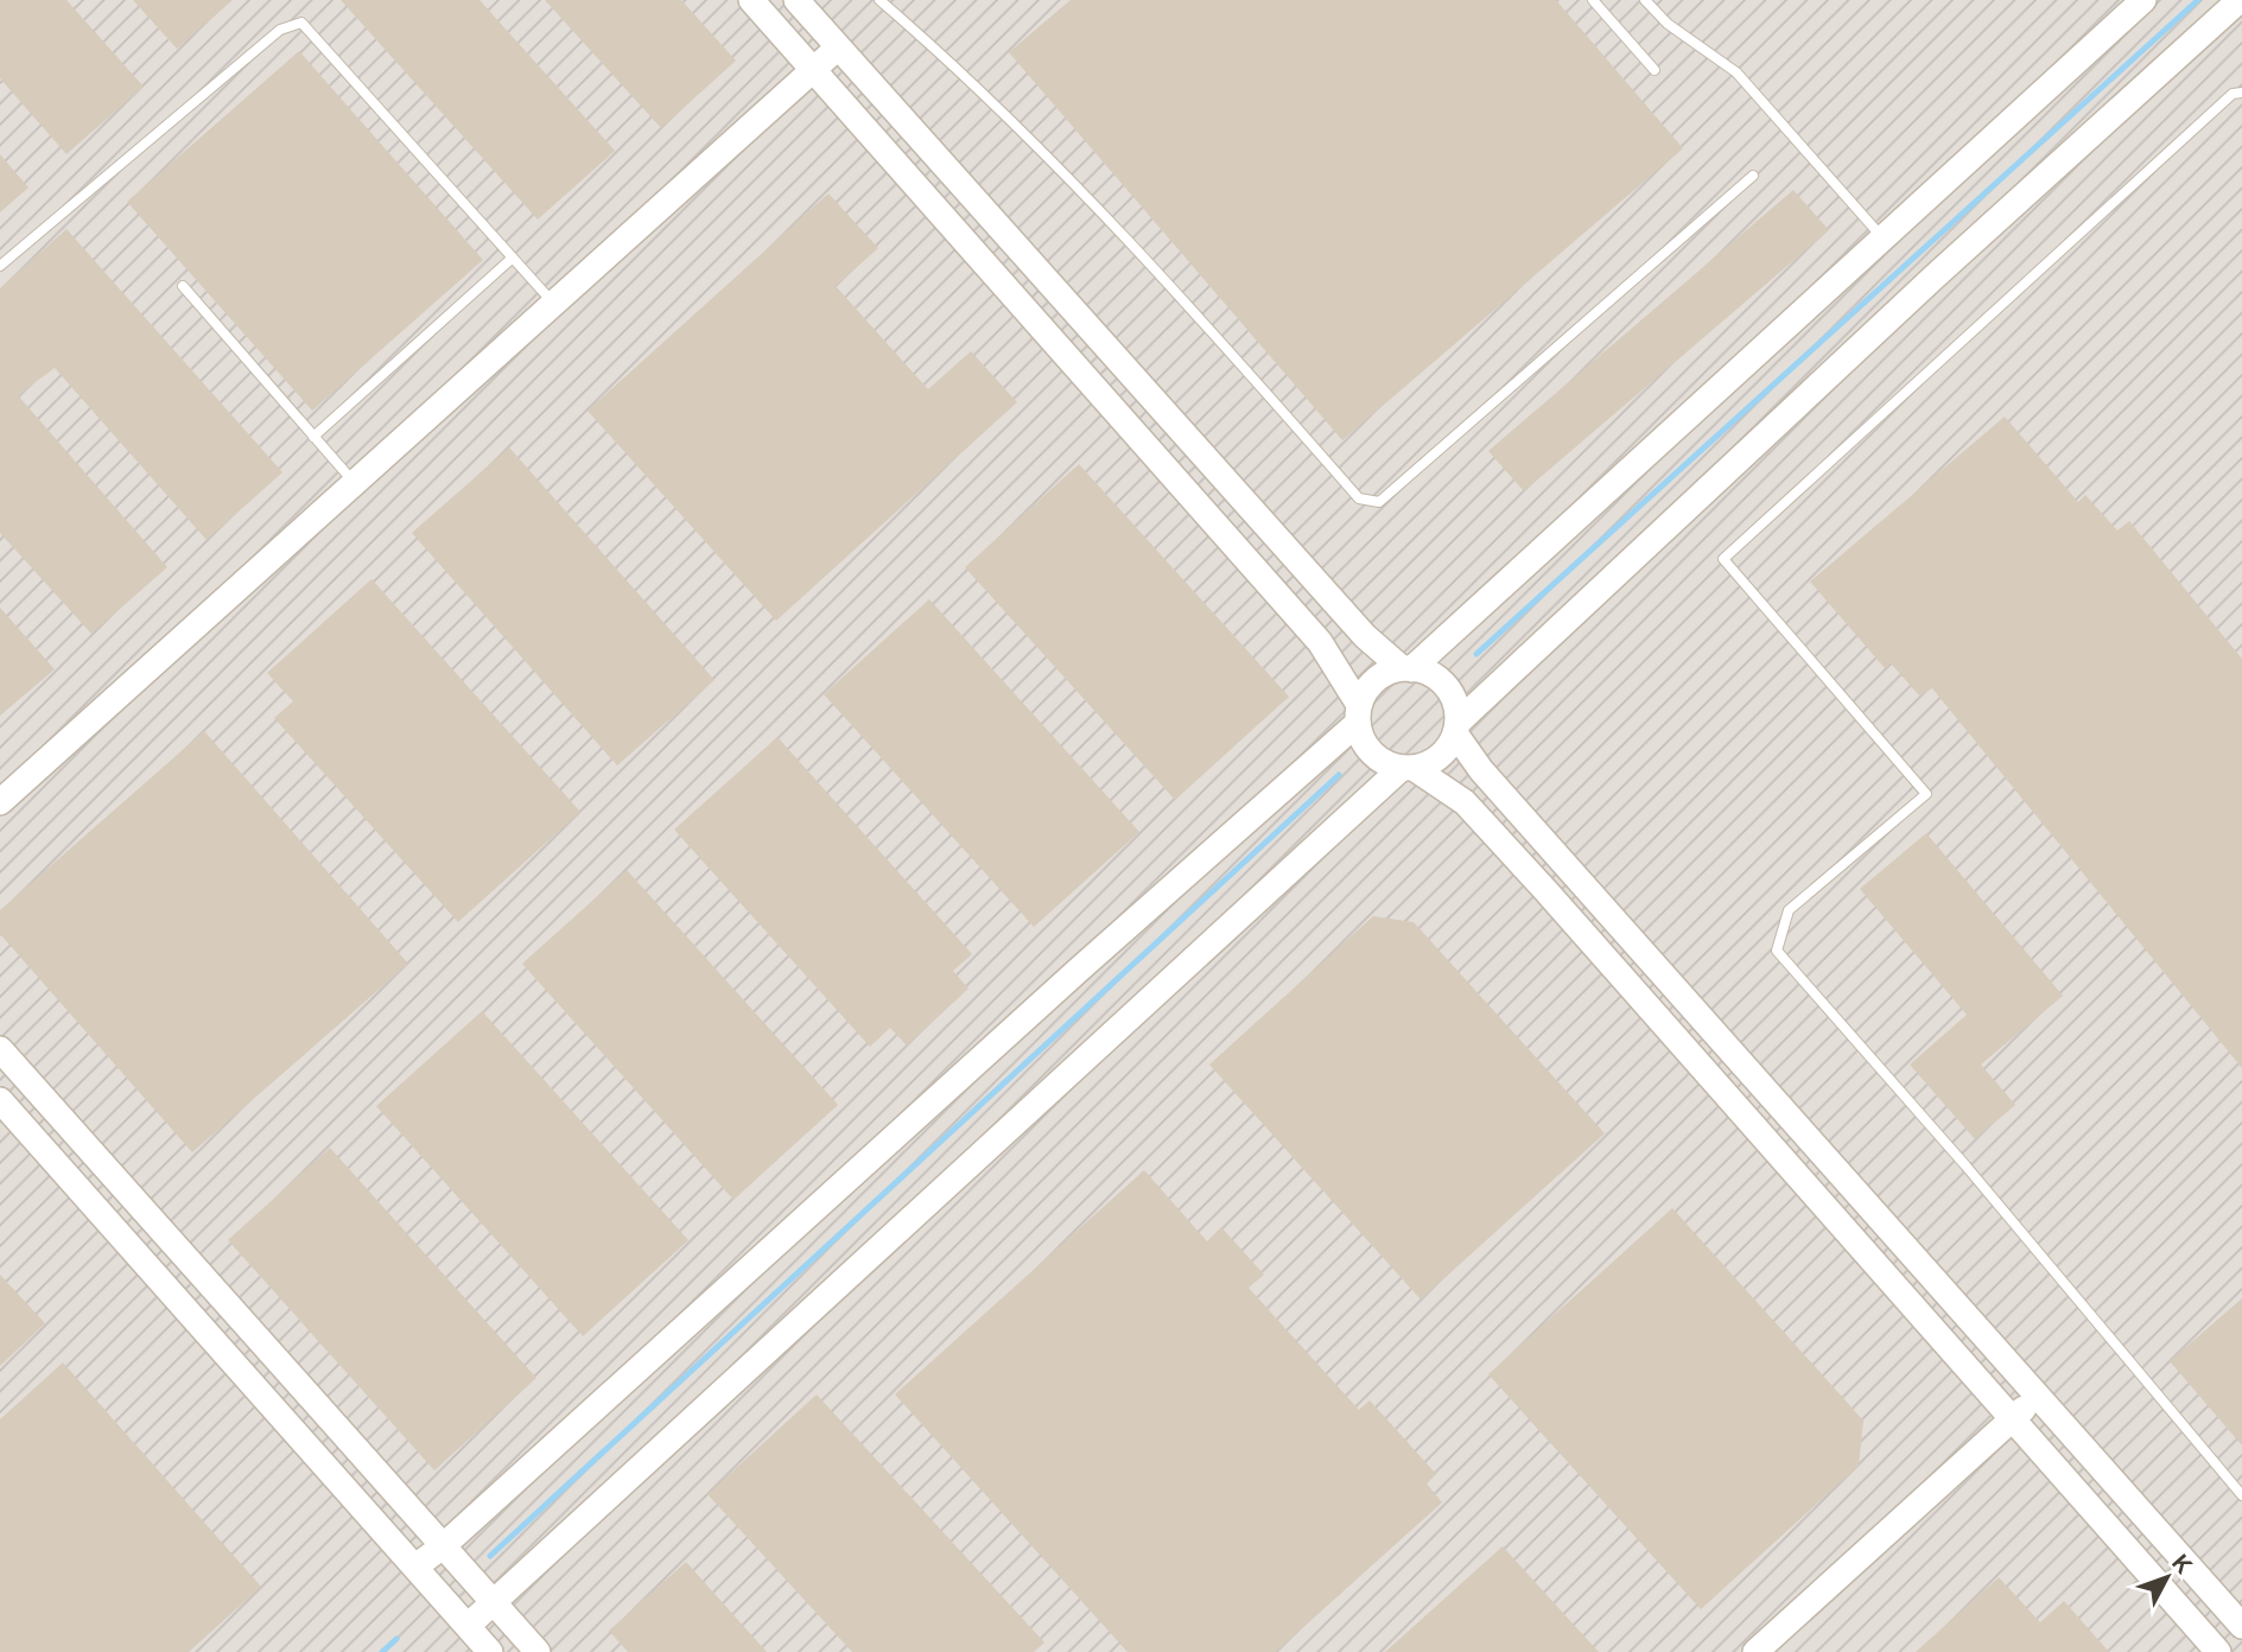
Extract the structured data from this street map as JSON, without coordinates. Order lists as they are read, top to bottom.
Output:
{
  "north": "top right"
}
